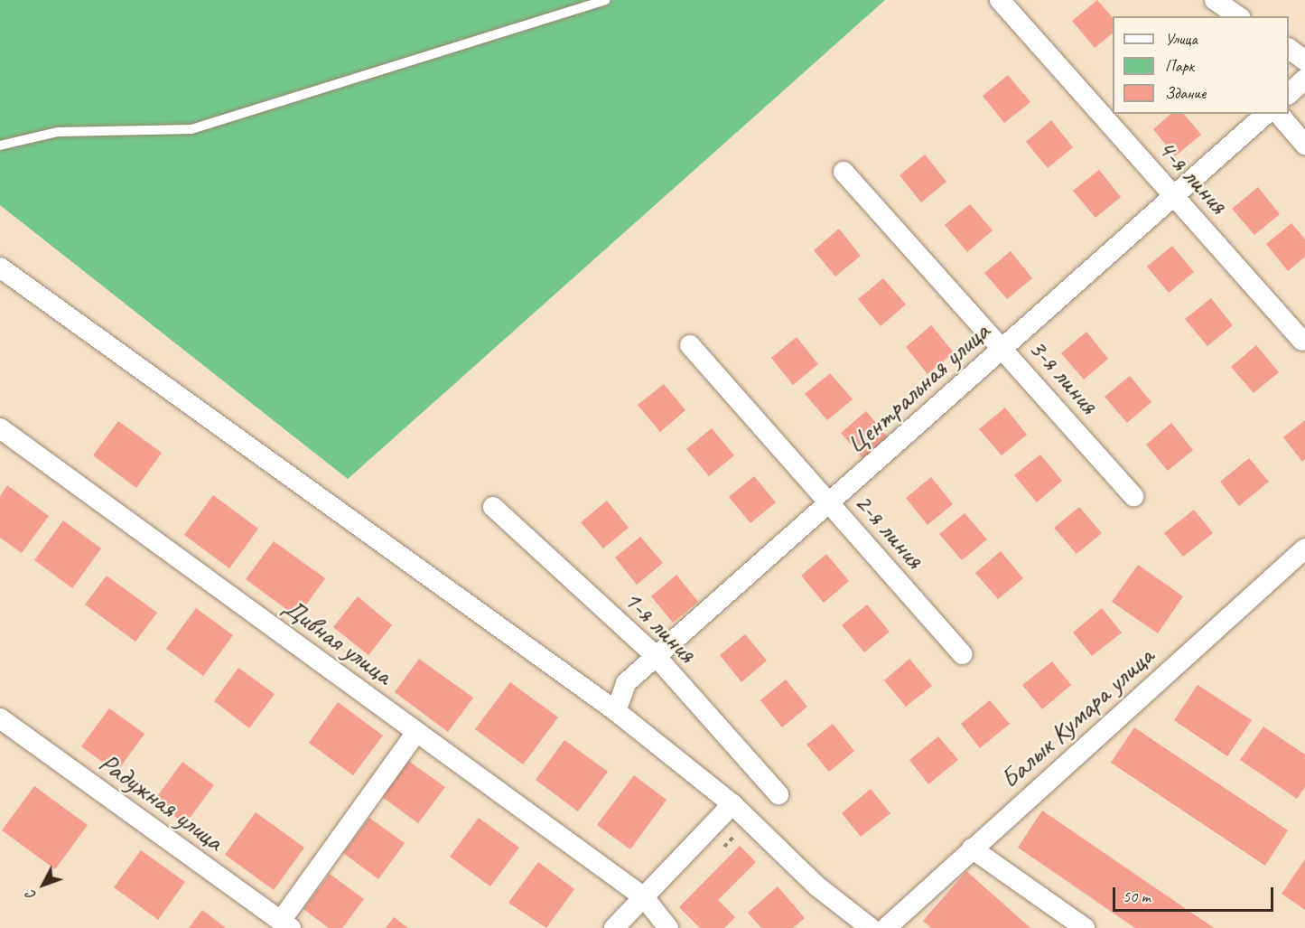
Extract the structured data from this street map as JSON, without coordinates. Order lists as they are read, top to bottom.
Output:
{
  "streets": {
    "street": [
      "4-я линия",
      "3-я линия",
      "Центральная улица",
      "2-я линия",
      "1-я линия",
      "Дивная улица",
      "Балык Кумара улица",
      "Радужная улица"
    ]
  },
  "crossings": [
    ["4-я линия", "Центральная улица"],
    ["3-я линия", "Центральная улица"],
    ["Центральная улица", "2-я линия"],
    ["Центральная улица", "1-я линия"]
  ],
  "legend": ["Улица", "Парк", "Здание"],
  "scale_bar": "50 m",
  "north": "bottom left"
}
